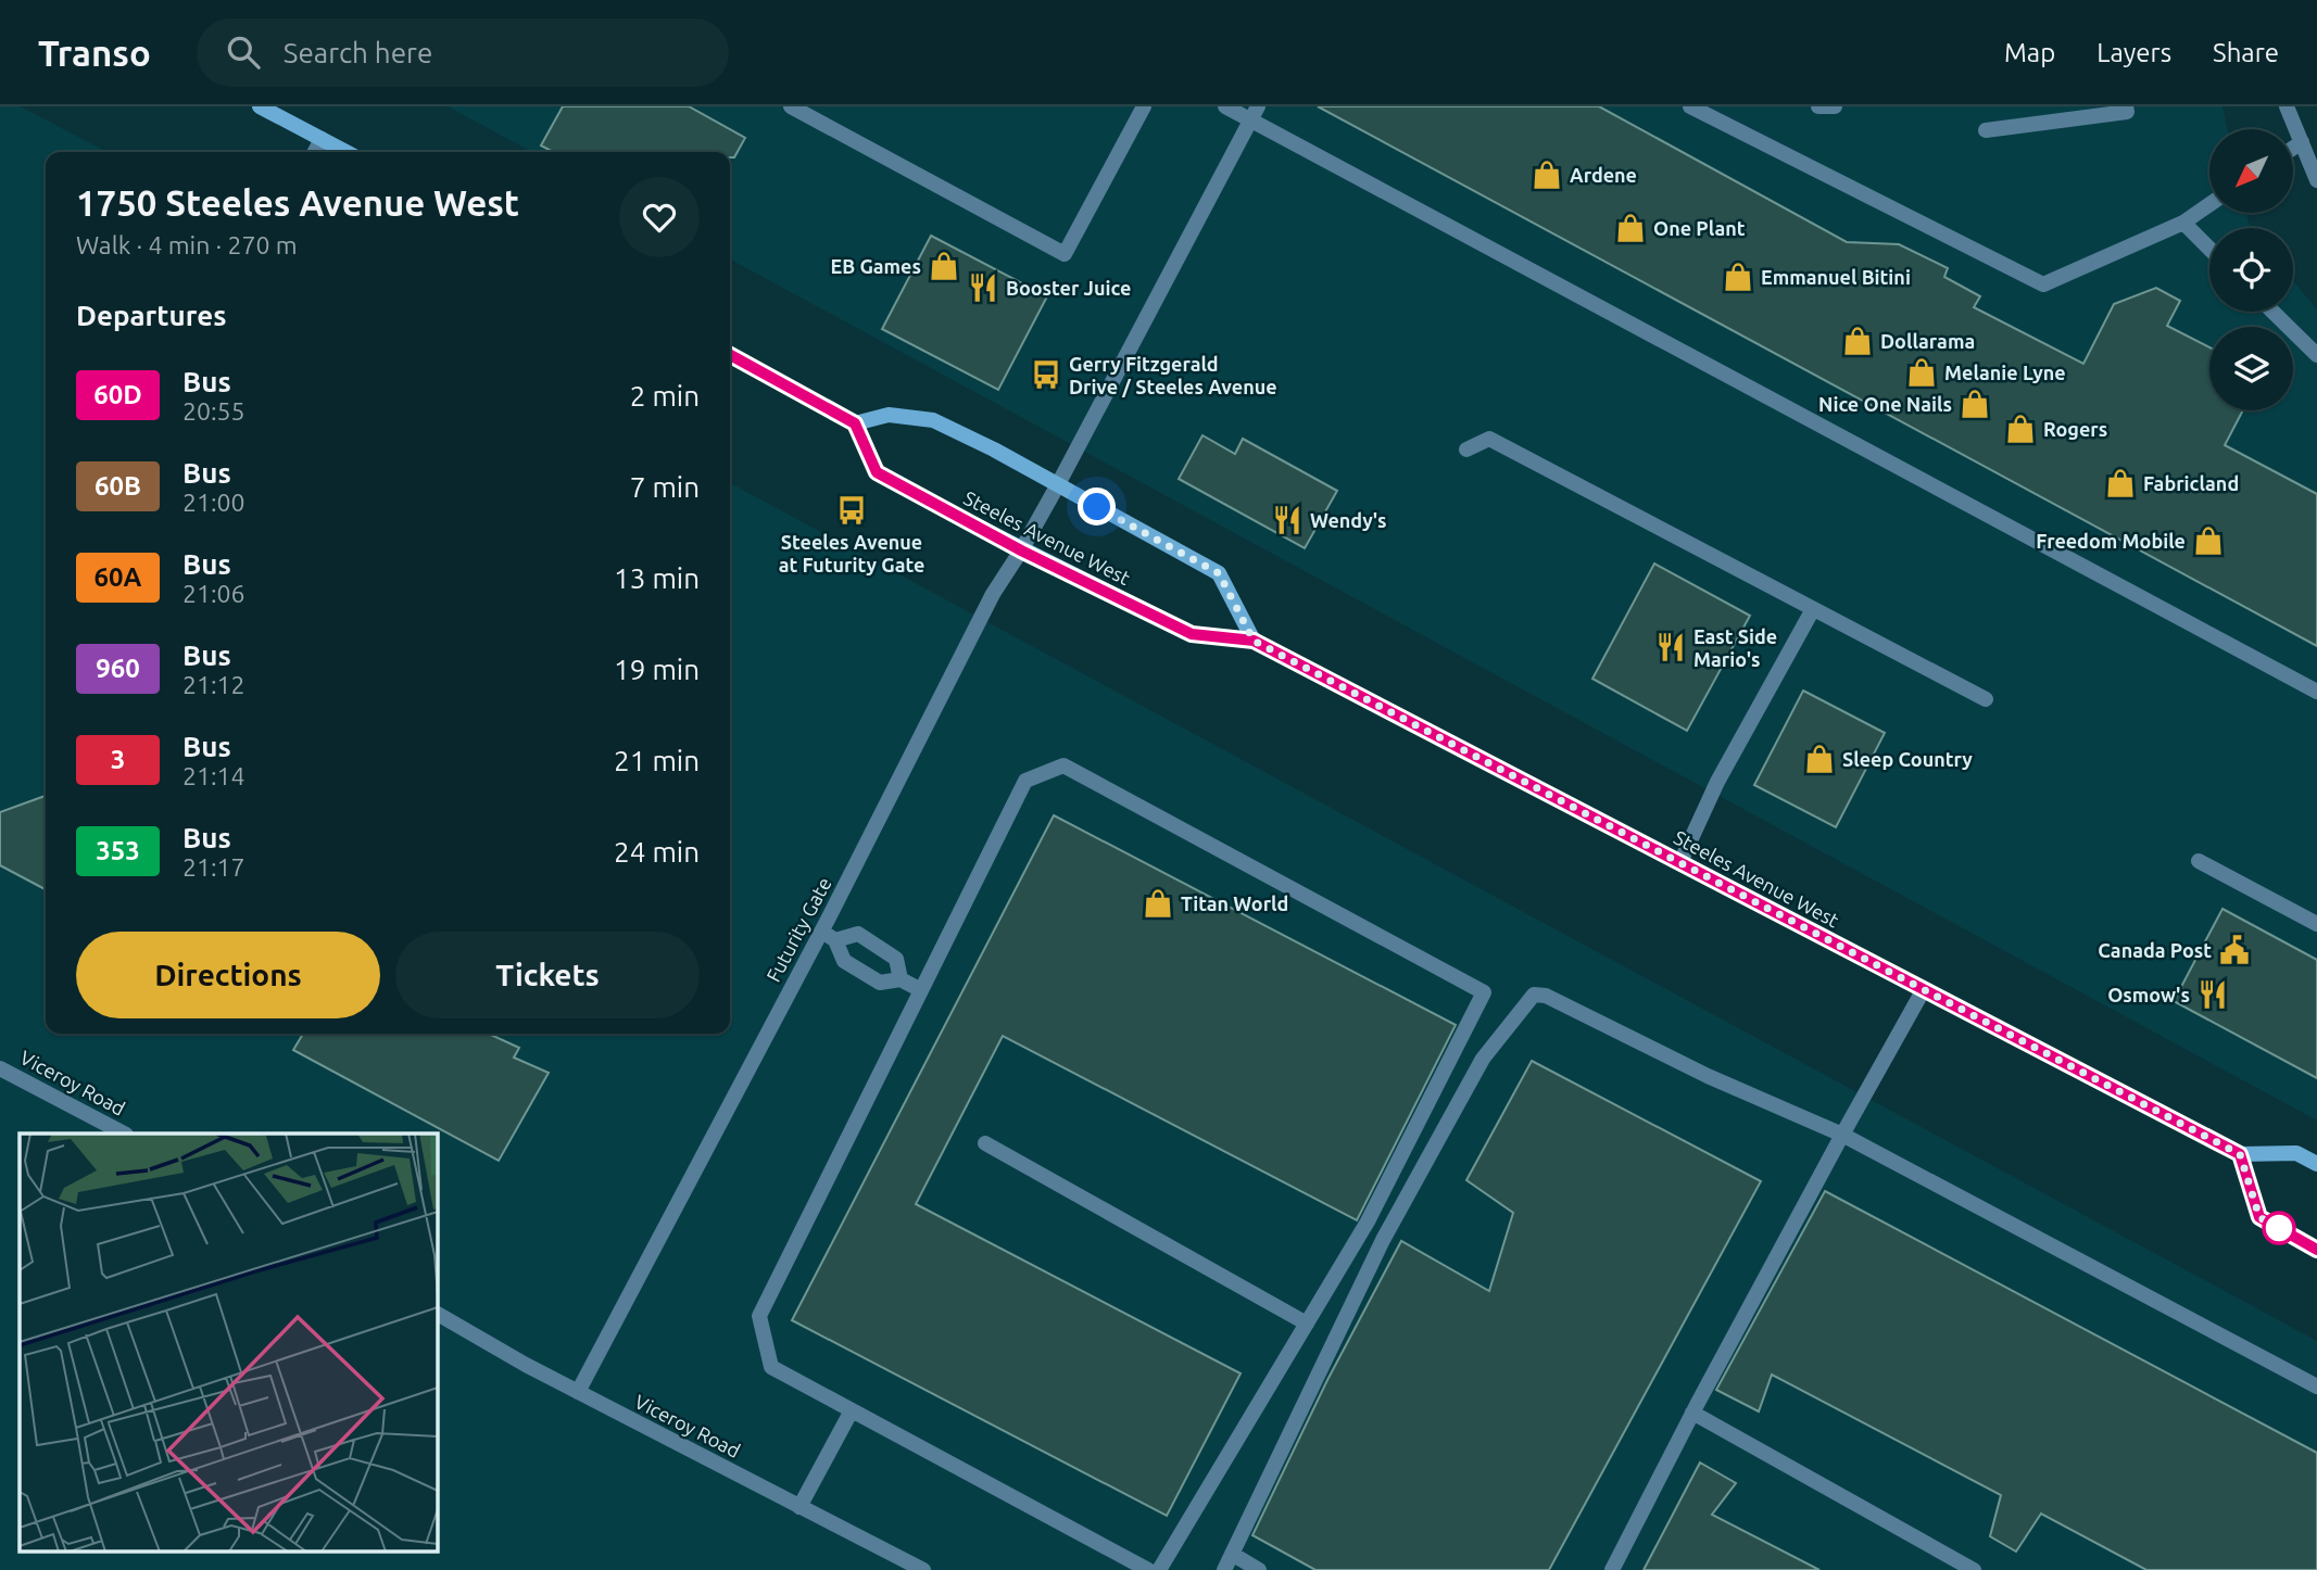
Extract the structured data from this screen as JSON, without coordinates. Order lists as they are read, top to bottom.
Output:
{
  "streets": {
    "main road": ["Steeles Avenue West"],
    "street": ["Futurity Gate", "Viceroy Road"]
  },
  "crossings": [
    ["Steeles Avenue West", "Futurity Gate"],
    ["Futurity Gate", "Viceroy Road"]
  ],
  "places": {
    "shop": [
      "Ardene",
      "One Plant",
      "EB Games",
      "Emmanuel Bitini",
      "Dollarama",
      "Melanie Lyne",
      "Nice One Nails",
      "Rogers",
      "Fabricland",
      "Freedom Mobile",
      "Sleep Country",
      "Titan World"
    ],
    "restaurant": [
      "Booster Juice",
      "Wendy's",
      "East Side Mario's",
      "Osmow's"
    ],
    "bus stop": ["Gerry Fitzgerald Drive / Steeles Avenue", "Steeles Avenue at Futurity Gate"],
    "public building": ["Canada Post"]
  },
  "lines": ["bus line 60D"],
  "north": "bottom left",
  "page": {
    "header": "Transo",
    "search": "Search here",
    "nav": ["Map", "Layers", "Share"],
    "heading": [
      ["1750 Steeles Avenue West", "Walk · 4 min · 270 m"],
      "Departures"
    ],
    "list": [
      {
        "mark": "60D",
        "name": "Bus",
        "note": "20:55",
        "value": "2 min"
      },
      {
        "mark": "60B",
        "name": "Bus",
        "note": "21:00",
        "value": "7 min"
      },
      {
        "mark": "60A",
        "name": "Bus",
        "note": "21:06",
        "value": "13 min"
      },
      {
        "mark": "960",
        "name": "Bus",
        "note": "21:12",
        "value": "19 min"
      },
      {
        "mark": "3",
        "name": "Bus",
        "note": "21:14",
        "value": "21 min"
      },
      {
        "mark": "353",
        "name": "Bus",
        "note": "21:17",
        "value": "24 min"
      }
    ],
    "buttons": ["Directions", "Tickets"]
  }
}
